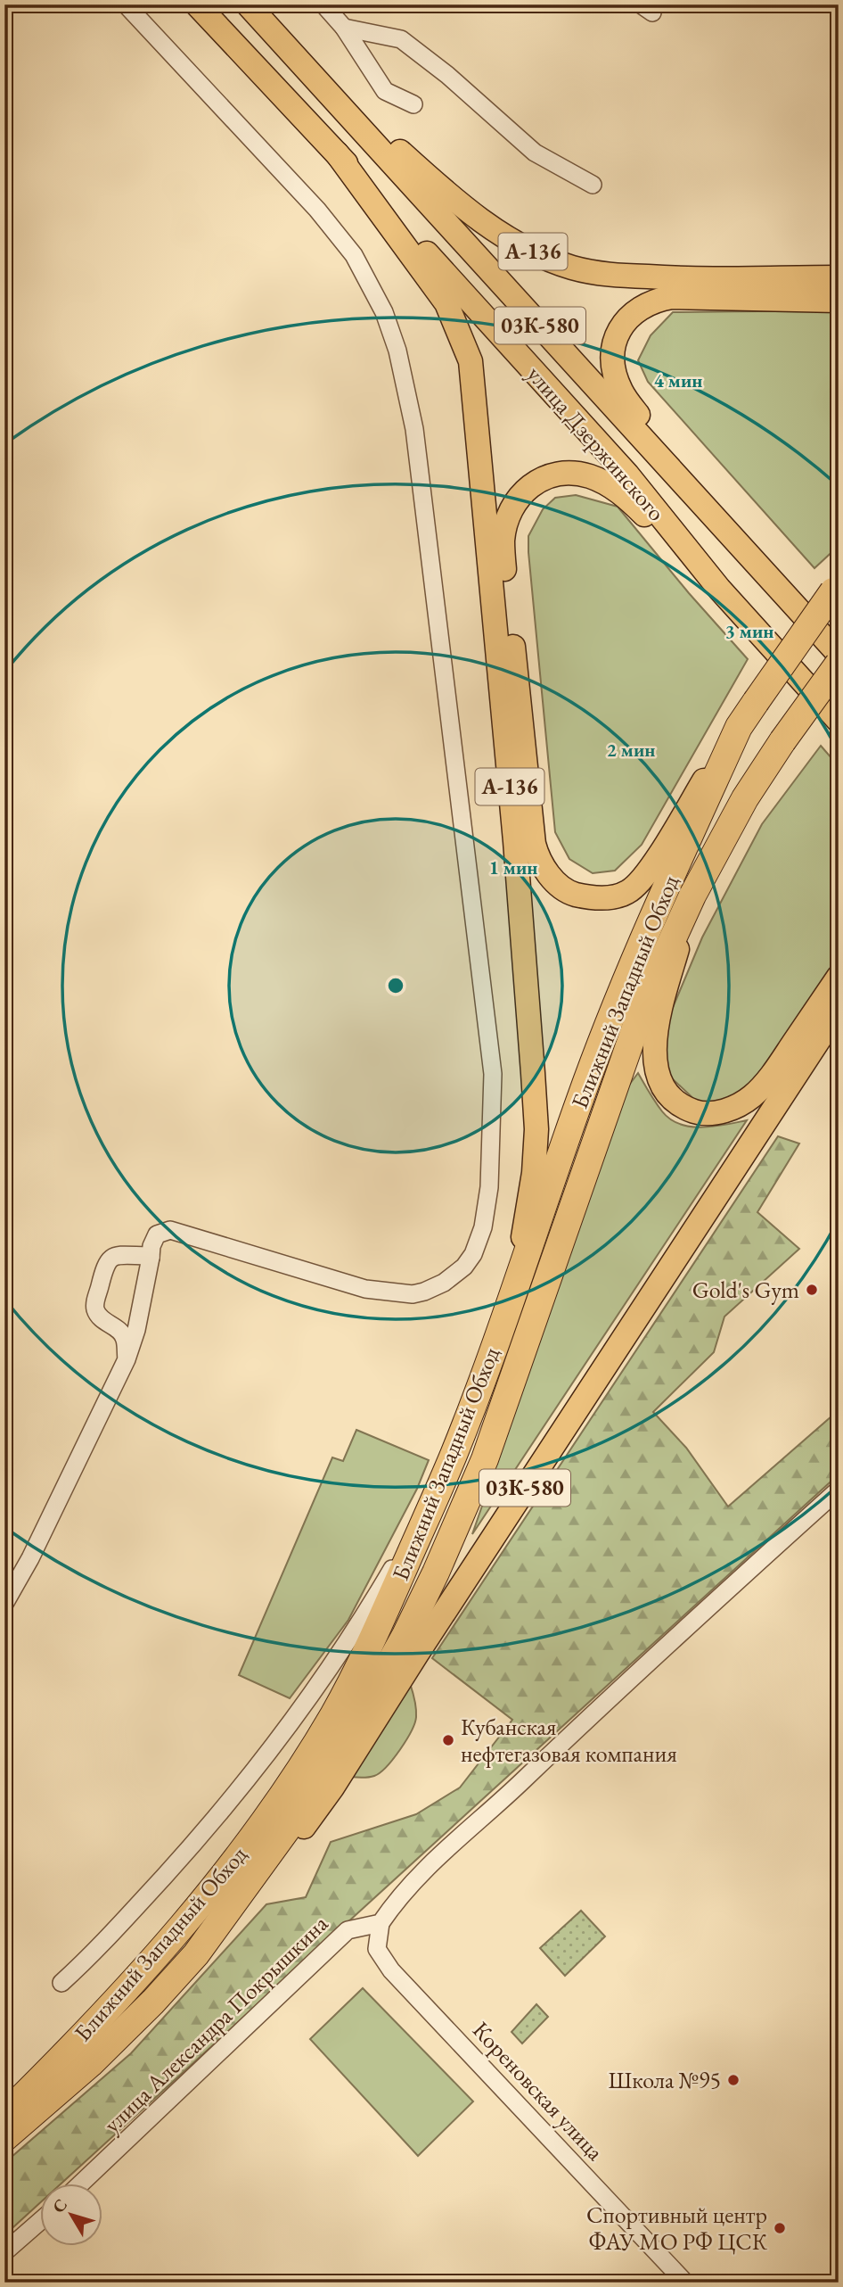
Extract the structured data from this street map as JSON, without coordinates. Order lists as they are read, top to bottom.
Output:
{
  "streets": {
    "highway": ["03К-580", "Ближний Западный Обход"],
    "main road": ["А-136", "улица Дзержинского"],
    "street": ["улица Александра Покрышкина", "Кореновская улица"]
  },
  "crossings": [
    ["А-136", "улица Дзержинского"],
    ["А-136", "Ближний Западный Обход"],
    ["03К-580", "Ближний Западный Обход"],
    ["улица Александра Покрышкина", "Кореновская улица"]
  ],
  "places": [
    "Gold's Gym",
    "Кубанская нефтегазовая компания",
    "Школа №95",
    "Спортивный центр ФАУ МО РФ ЦСК"
  ],
  "north": "top left",
  "rings": [
    "4 мин",
    "3 мин",
    "2 мин",
    "1 мин"
  ]
}
